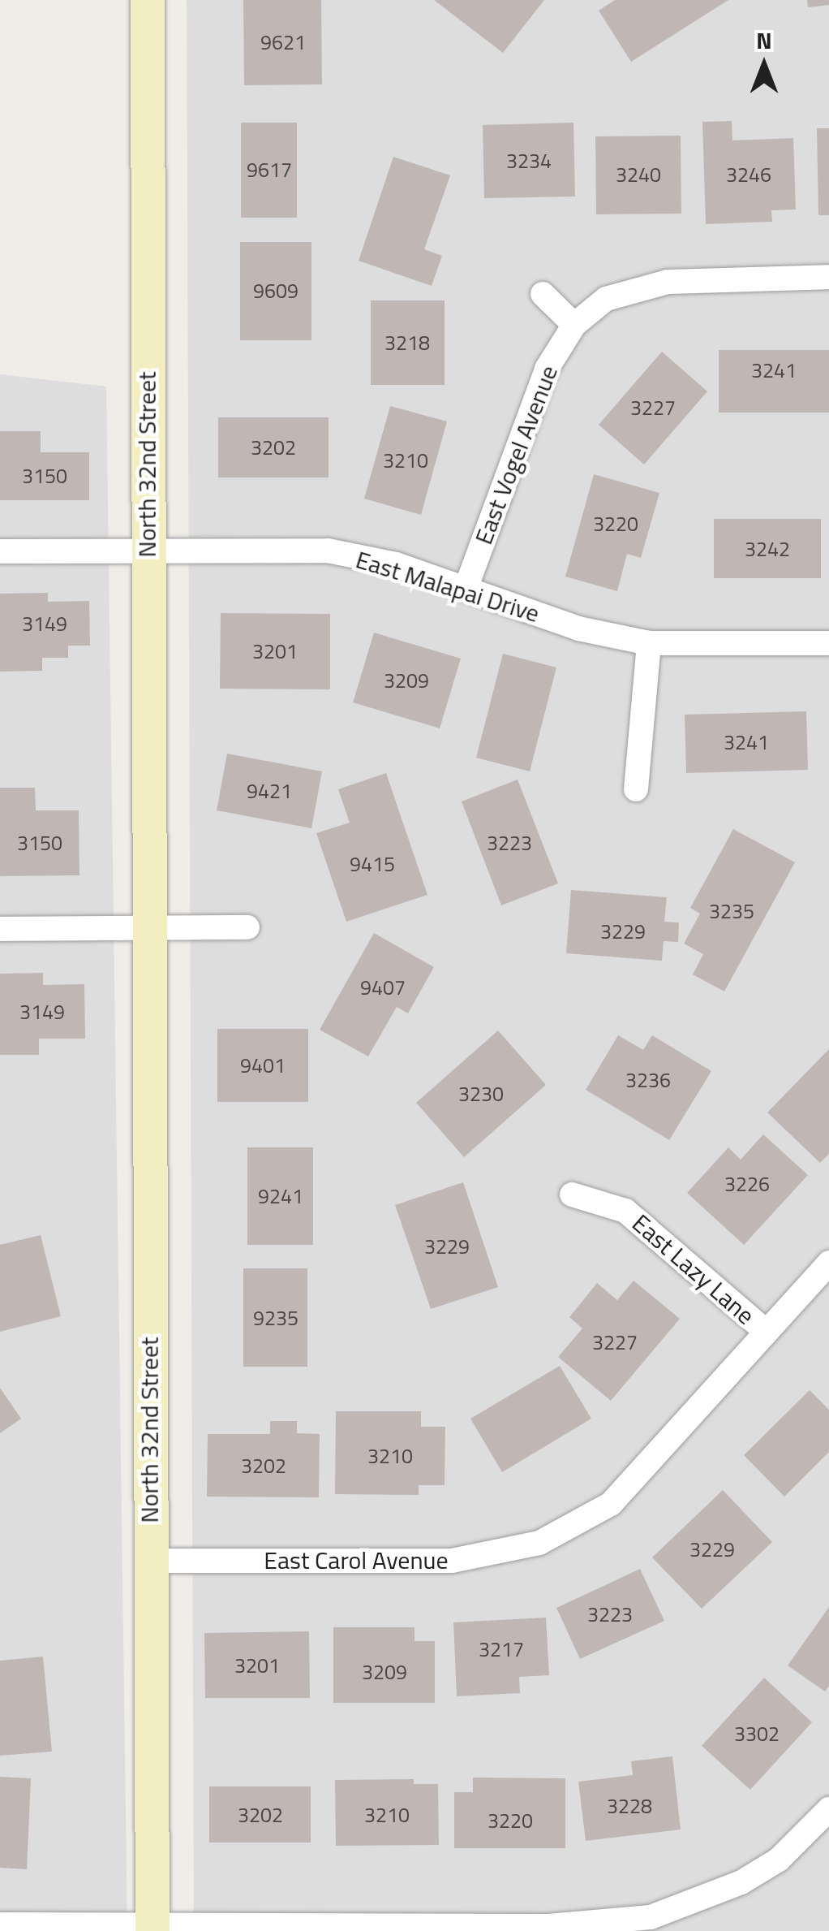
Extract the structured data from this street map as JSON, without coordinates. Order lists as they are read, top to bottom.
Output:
{
  "streets": {
    "street": [
      "East Vogel Avenue",
      "North 32nd Street",
      "East Malapai Drive",
      "East Lazy Lane",
      "East Carol Avenue"
    ]
  },
  "crossings": [
    ["East Vogel Avenue", "East Malapai Drive"],
    ["North 32nd Street", "East Malapai Drive"],
    ["North 32nd Street", "East Carol Avenue"],
    ["East Lazy Lane", "East Carol Avenue"]
  ],
  "house_numbers": [
    "9621",
    "3234",
    "9617",
    "3240",
    "3246",
    "9609",
    "3218",
    "3241",
    "3227",
    "3202",
    "3210",
    "3150",
    "3220",
    "3242",
    "3149",
    "3201",
    "3209",
    "3241",
    "9421",
    "3150",
    "3223",
    "9415",
    "3235",
    "3229",
    "9407",
    "3149",
    "9401",
    "3236",
    "3230",
    "3226",
    "9241",
    "3229",
    "9235",
    "3227",
    "3210",
    "3202",
    "3229",
    "3223",
    "3217",
    "3201",
    "3209",
    "3302",
    "3228",
    "3202",
    "3210",
    "3220"
  ],
  "north": "top"
}
